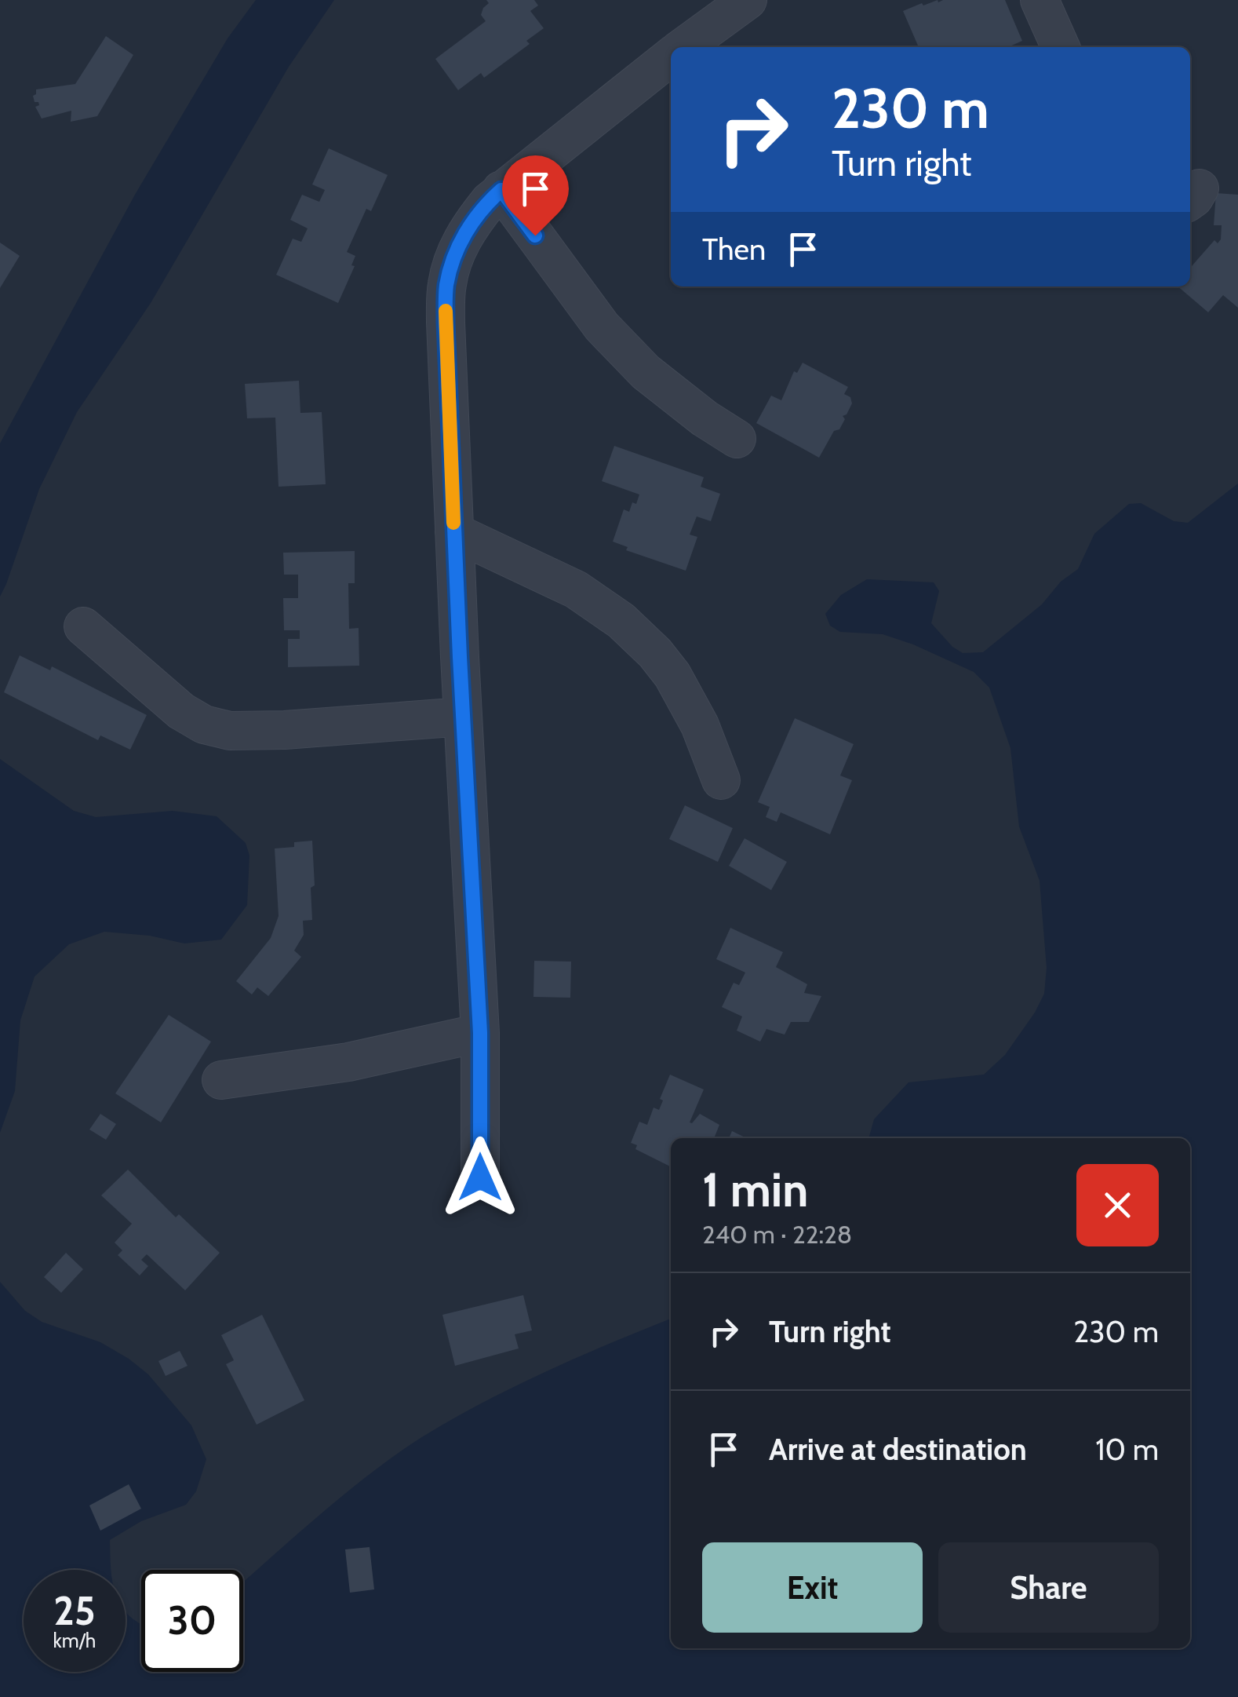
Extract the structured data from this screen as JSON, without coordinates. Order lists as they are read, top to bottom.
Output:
{
  "page": {
    "turn": ["230 m", "Turn right"],
    "then": "Then",
    "heading": ["1 min", "240 m · 22:28"],
    "list": [
      {
        "name": "Turn right",
        "value": "230 m"
      },
      {
        "name": "Arrive at destination",
        "value": "10 m"
      }
    ],
    "buttons": ["Exit", "Share"],
    "speed": "25 km/h",
    "limit": "30"
  }
}
